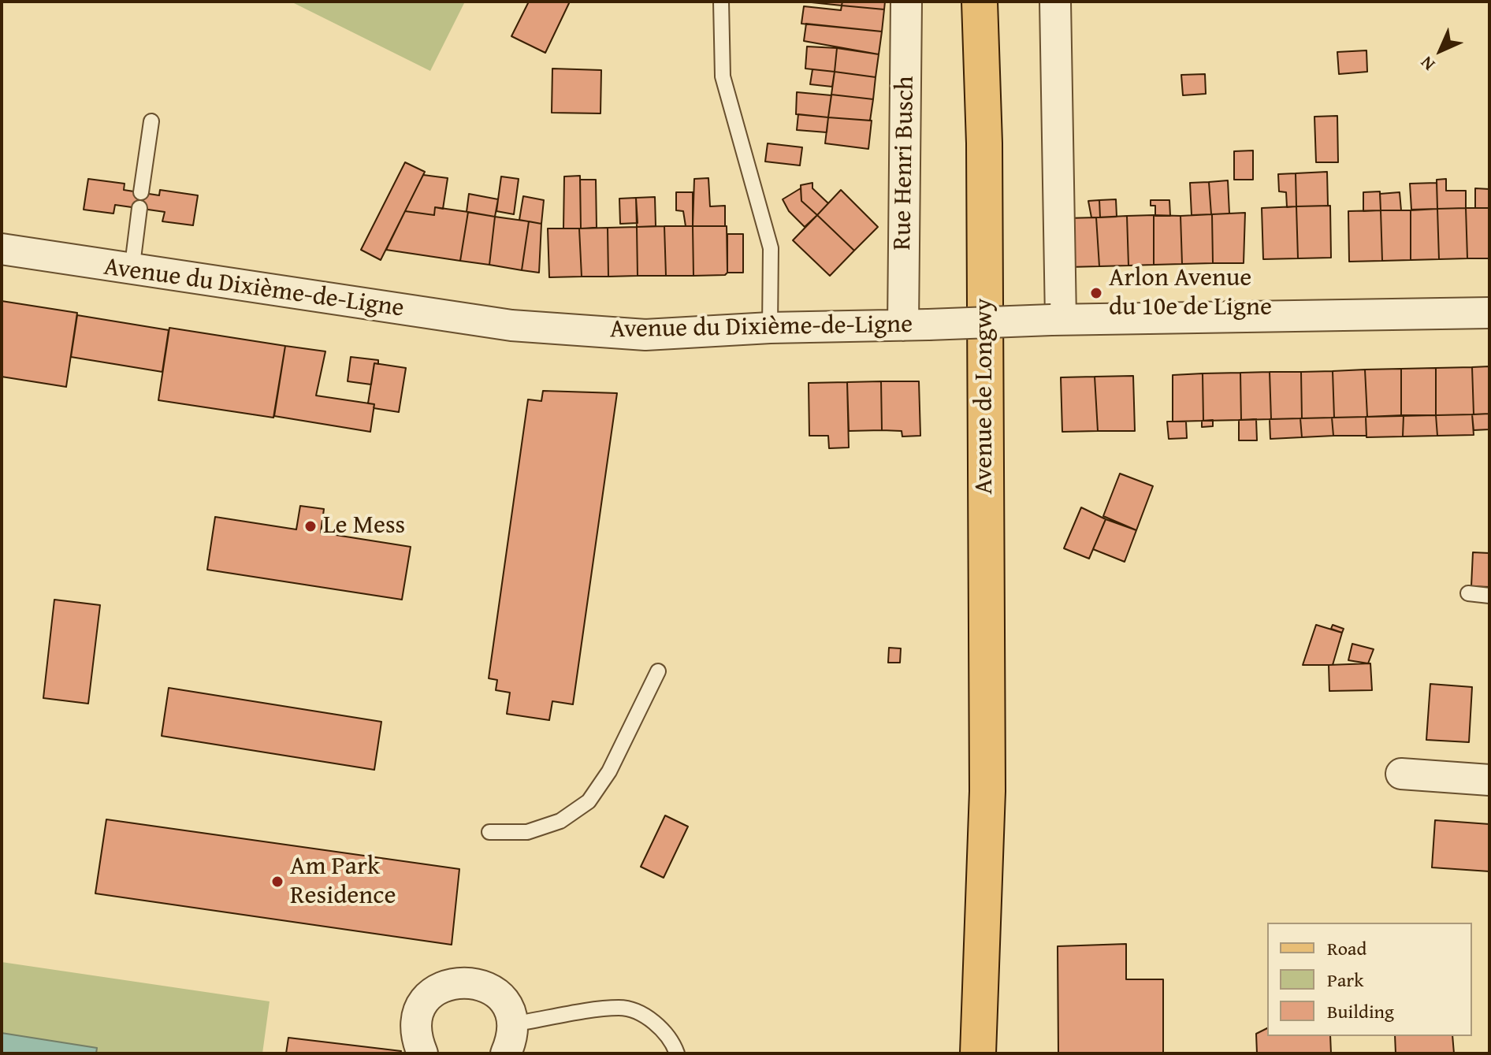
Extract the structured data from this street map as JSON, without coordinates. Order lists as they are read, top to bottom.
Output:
{
  "streets": {
    "main road": ["Avenue de Longwy"],
    "street": ["Rue Henri Busch", "Avenue du Dixième-de-Ligne"]
  },
  "crossings": [
    ["Rue Henri Busch", "Avenue du Dixième-de-Ligne"]
  ],
  "places": ["Arlon Avenue du 10e de Ligne", "Le Mess", "Am Park Residence"],
  "legend": ["Road", "Park", "Building"],
  "north": "bottom left"
}
